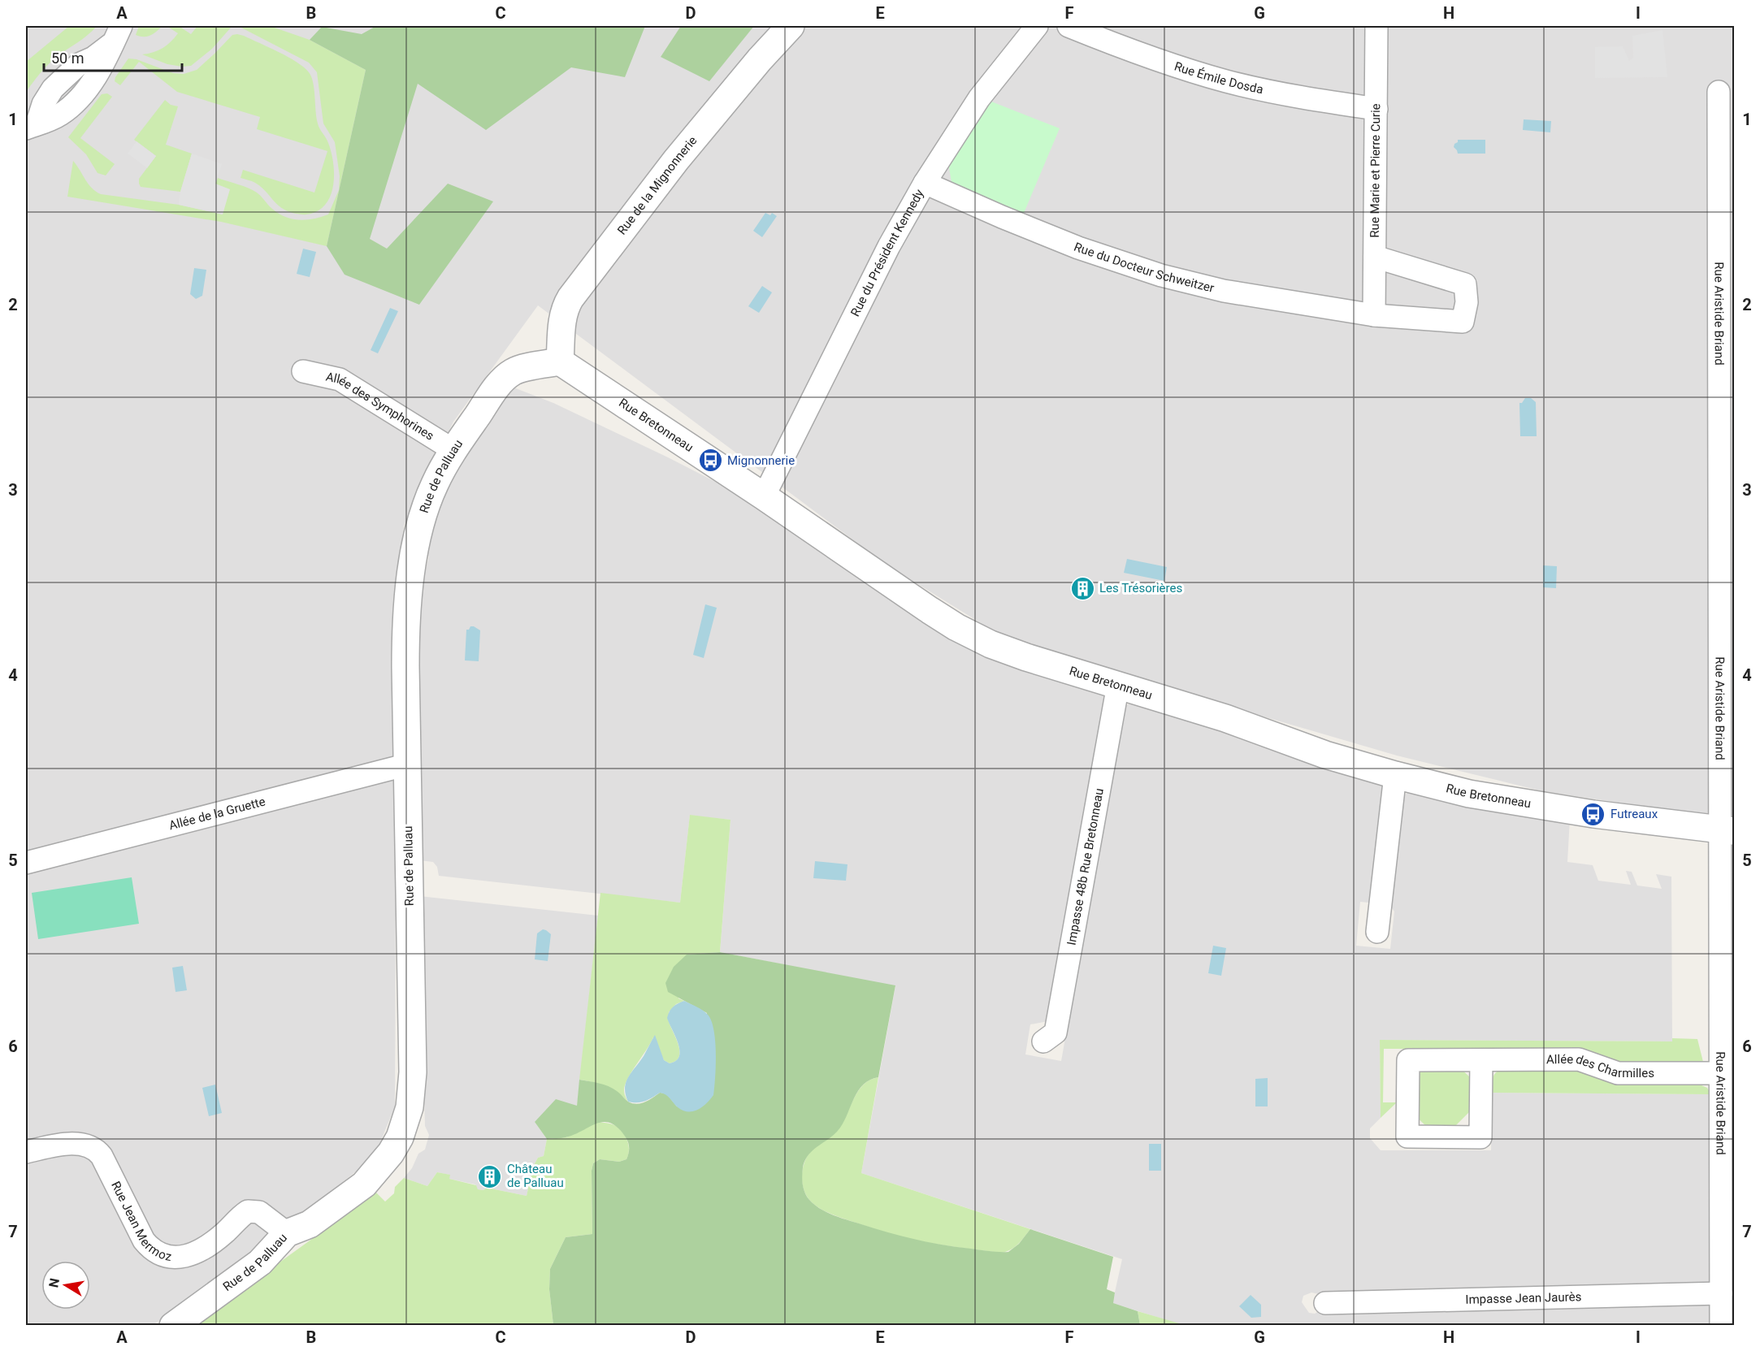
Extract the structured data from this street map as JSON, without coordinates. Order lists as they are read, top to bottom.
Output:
{
  "streets": {
    "street": [
      "Rue Émile Dosda",
      "Rue Marie et Pierre Curie",
      "Rue de la Mignonnerie",
      "Rue du Président Kennedy",
      "Rue du Docteur Schweitzer",
      "Rue Aristide Briand",
      "Allée des Symphorines",
      "Rue Bretonneau",
      "Rue de Palluau",
      "Allée de la Gruette",
      "Impasse 48b Rue Bretonneau",
      "Allée des Charmilles",
      "Rue Jean Mermoz",
      "Impasse Jean Jaurès"
    ]
  },
  "crossings": [
    ["Rue Émile Dosda", "Rue Marie et Pierre Curie"],
    ["Rue Marie et Pierre Curie", "Rue du Docteur Schweitzer"],
    ["Rue de la Mignonnerie", "Rue Bretonneau"],
    ["Rue de la Mignonnerie", "Rue de Palluau"],
    ["Rue du Président Kennedy", "Rue du Docteur Schweitzer"],
    ["Rue du Président Kennedy", "Rue Bretonneau"],
    ["Rue Aristide Briand", "Rue Bretonneau"],
    ["Rue Aristide Briand", "Allée des Charmilles"],
    ["Rue Aristide Briand", "Impasse Jean Jaurès"],
    ["Allée des Symphorines", "Rue de Palluau"],
    ["Rue Bretonneau", "Rue de Palluau"],
    ["Rue Bretonneau", "Impasse 48b Rue Bretonneau"],
    ["Rue de Palluau", "Allée de la Gruette"],
    ["Rue de Palluau", "Rue Jean Mermoz"]
  ],
  "places": {
    "bus stop": ["Mignonnerie", "Futreaux"],
    "building": ["Les Trésorières", "Château de Palluau"]
  },
  "scale_bar": "50 m",
  "north": "left",
  "grid": {
    "columns": [
      "A",
      "B",
      "C",
      "D",
      "E",
      "F",
      "G",
      "H",
      "I"
    ],
    "rows": [
      "1",
      "2",
      "3",
      "4",
      "5",
      "6",
      "7"
    ]
  }
}
